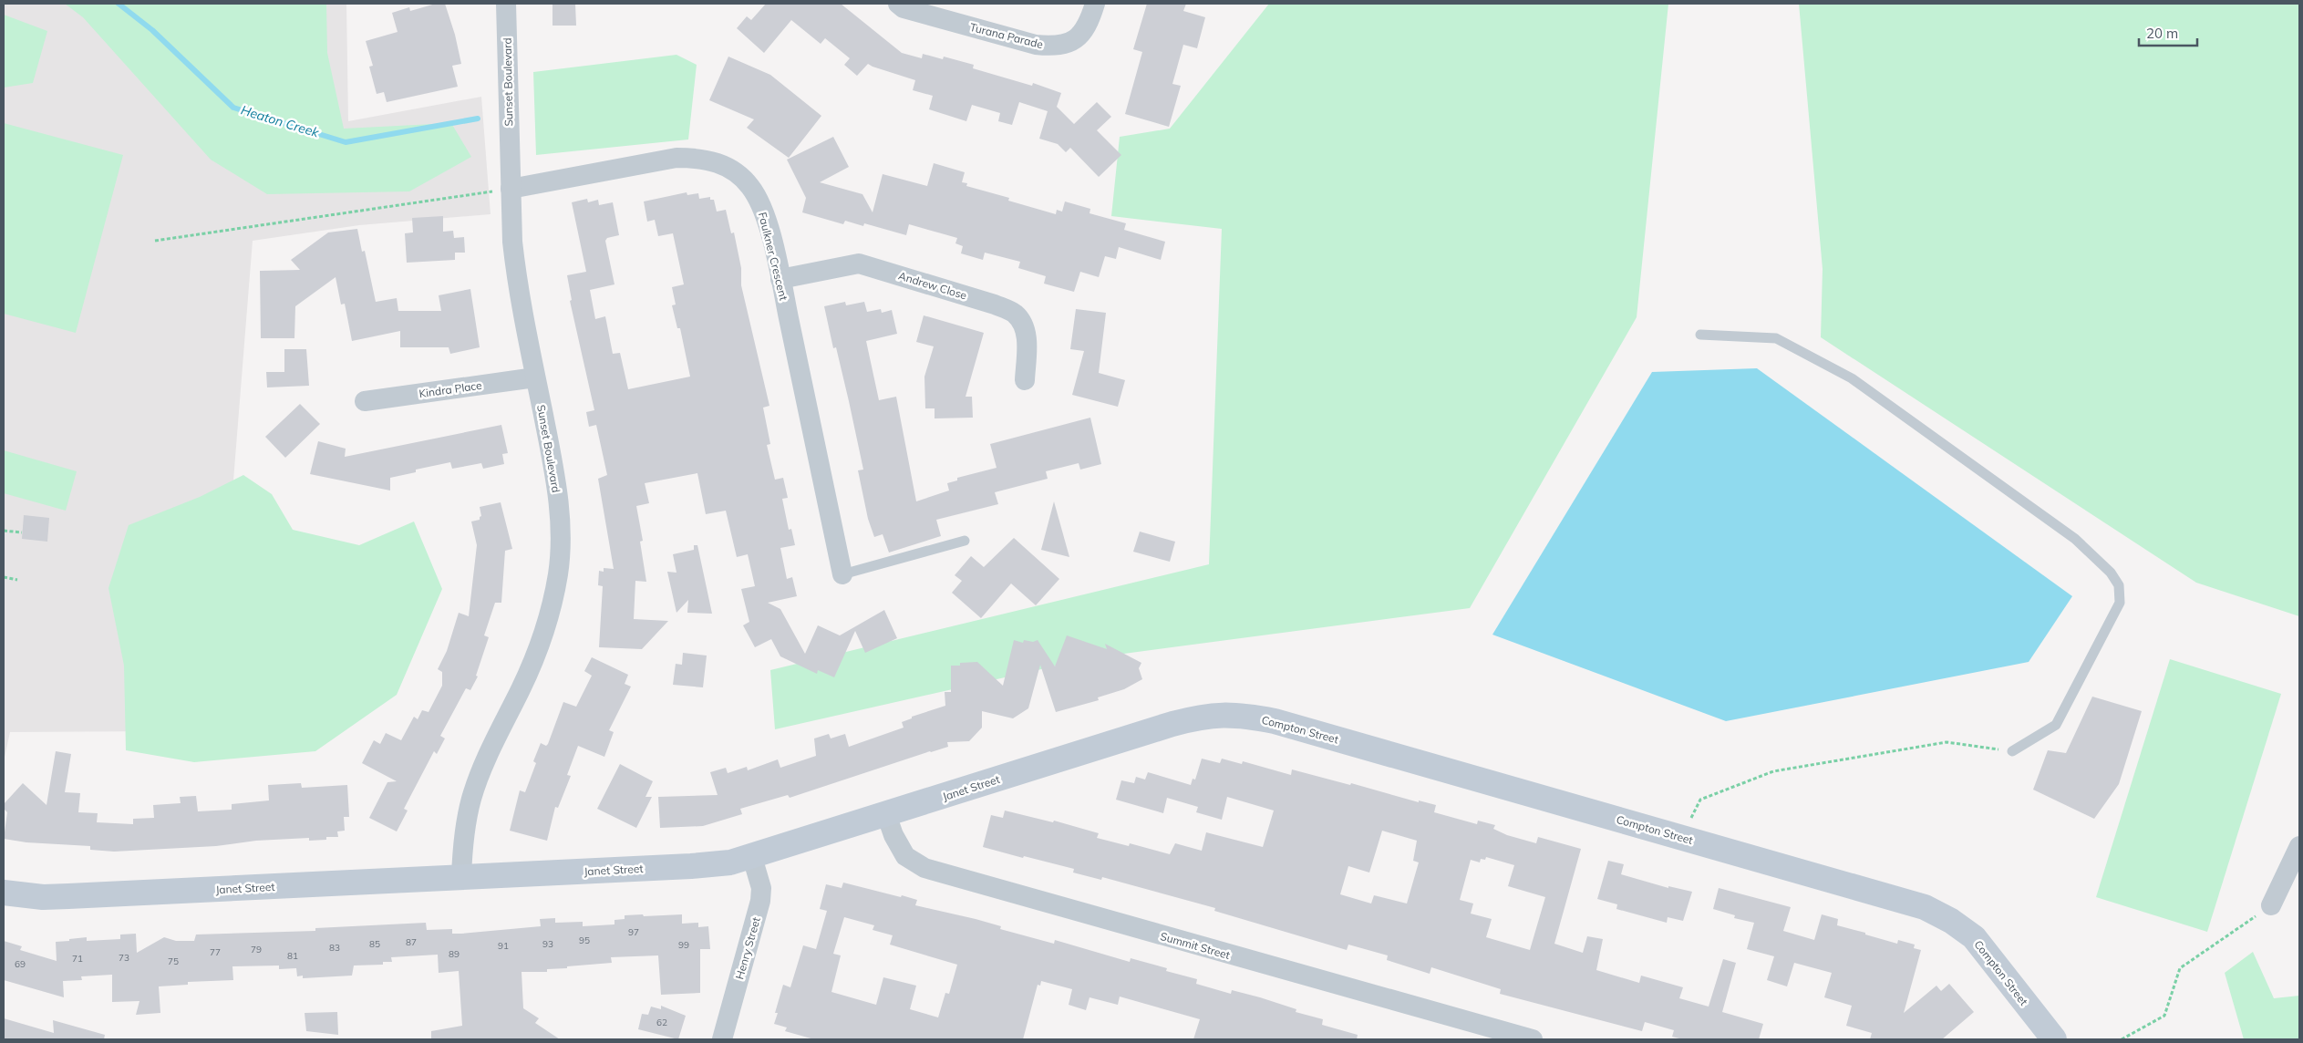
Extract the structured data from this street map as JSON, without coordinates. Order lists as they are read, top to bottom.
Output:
{
  "streets": {
    "street": [
      "Turana Parade",
      "Sunset Boulevard",
      "Faulkner Crescent",
      "Andrew Close",
      "Kindra Place",
      "Compton Street",
      "Janet Street",
      "Summit Street",
      "Henry Street"
    ]
  },
  "crossings": [
    ["Sunset Boulevard", "Faulkner Crescent"],
    ["Sunset Boulevard", "Kindra Place"],
    ["Sunset Boulevard", "Janet Street"],
    ["Faulkner Crescent", "Andrew Close"],
    ["Compton Street", "Janet Street"],
    ["Janet Street", "Summit Street"],
    ["Janet Street", "Henry Street"]
  ],
  "water": ["Heaton Creek"],
  "house_numbers": [
    "97",
    "95",
    "87",
    "85",
    "93",
    "99",
    "91",
    "83",
    "79",
    "77",
    "89",
    "81",
    "73",
    "71",
    "75",
    "69",
    "62"
  ],
  "scale_bar": "20 m"
}
